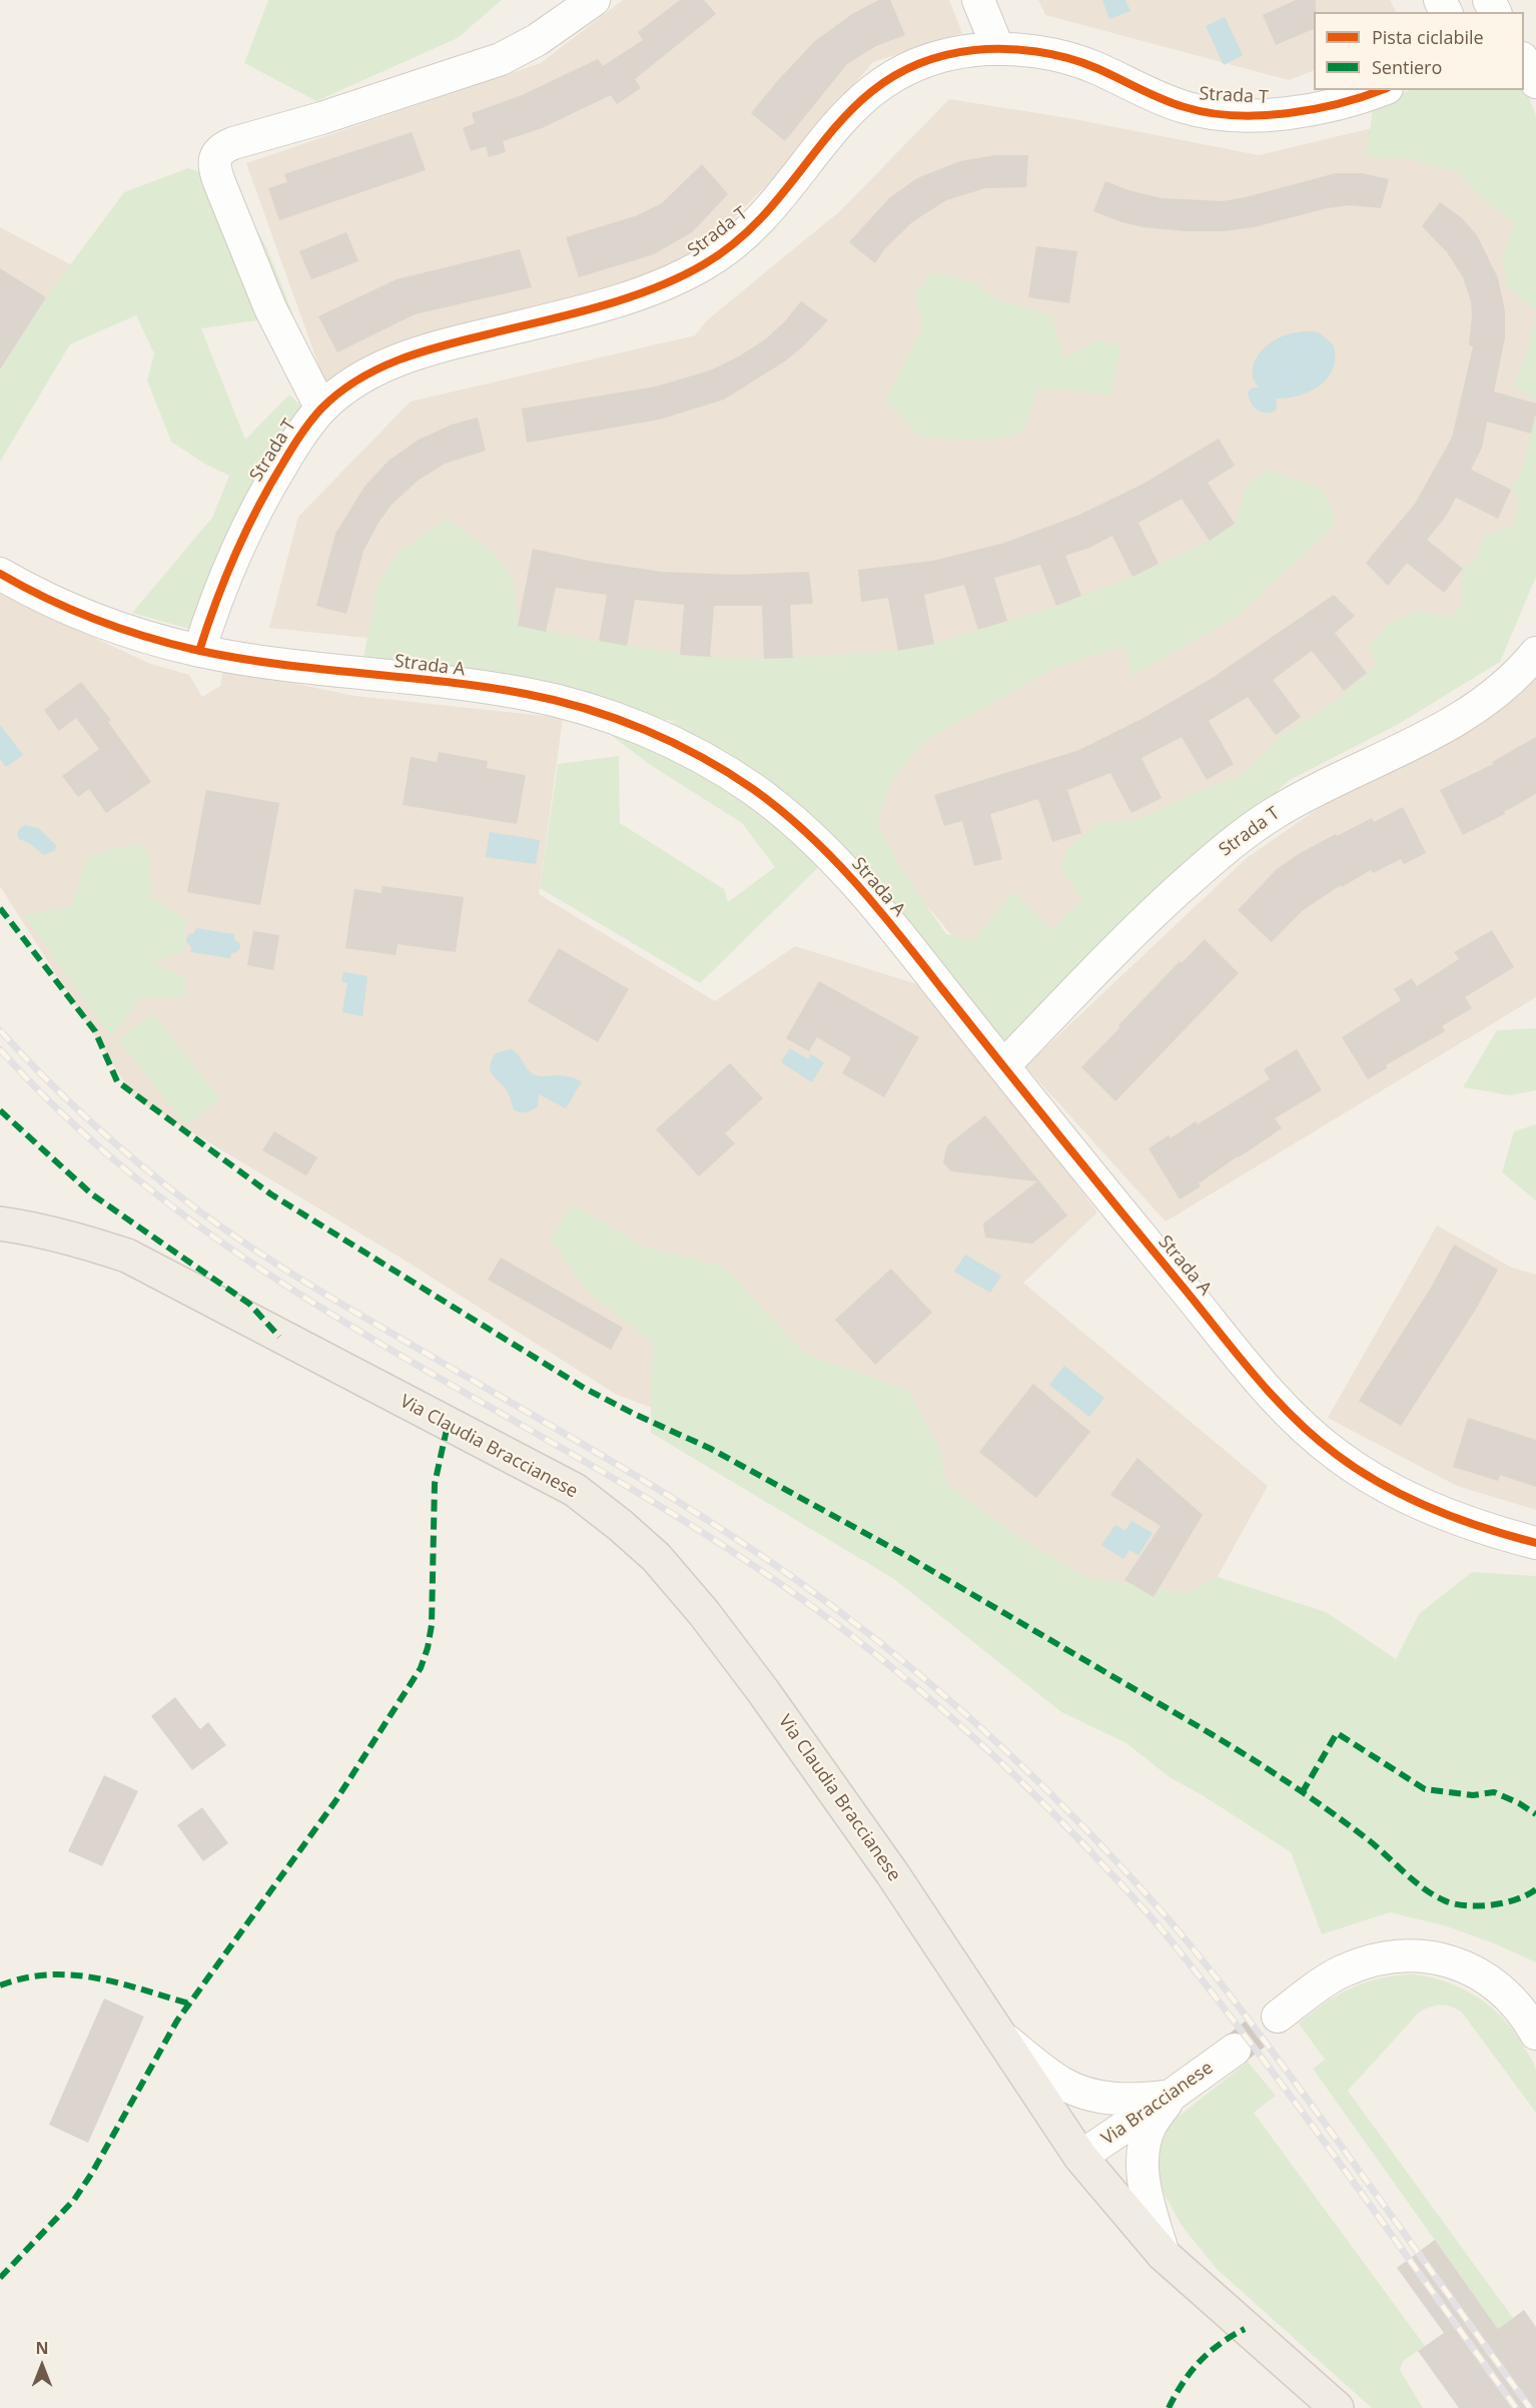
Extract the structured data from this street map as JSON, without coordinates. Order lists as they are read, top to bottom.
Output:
{
  "streets": {
    "main road": ["Via Claudia Braccianese"],
    "street": ["Strada T", "Strada A", "Via Braccianese"]
  },
  "crossings": [
    ["Strada T", "Strada A"]
  ],
  "legend": ["Pista ciclabile", "Sentiero"],
  "north": "top"
}
